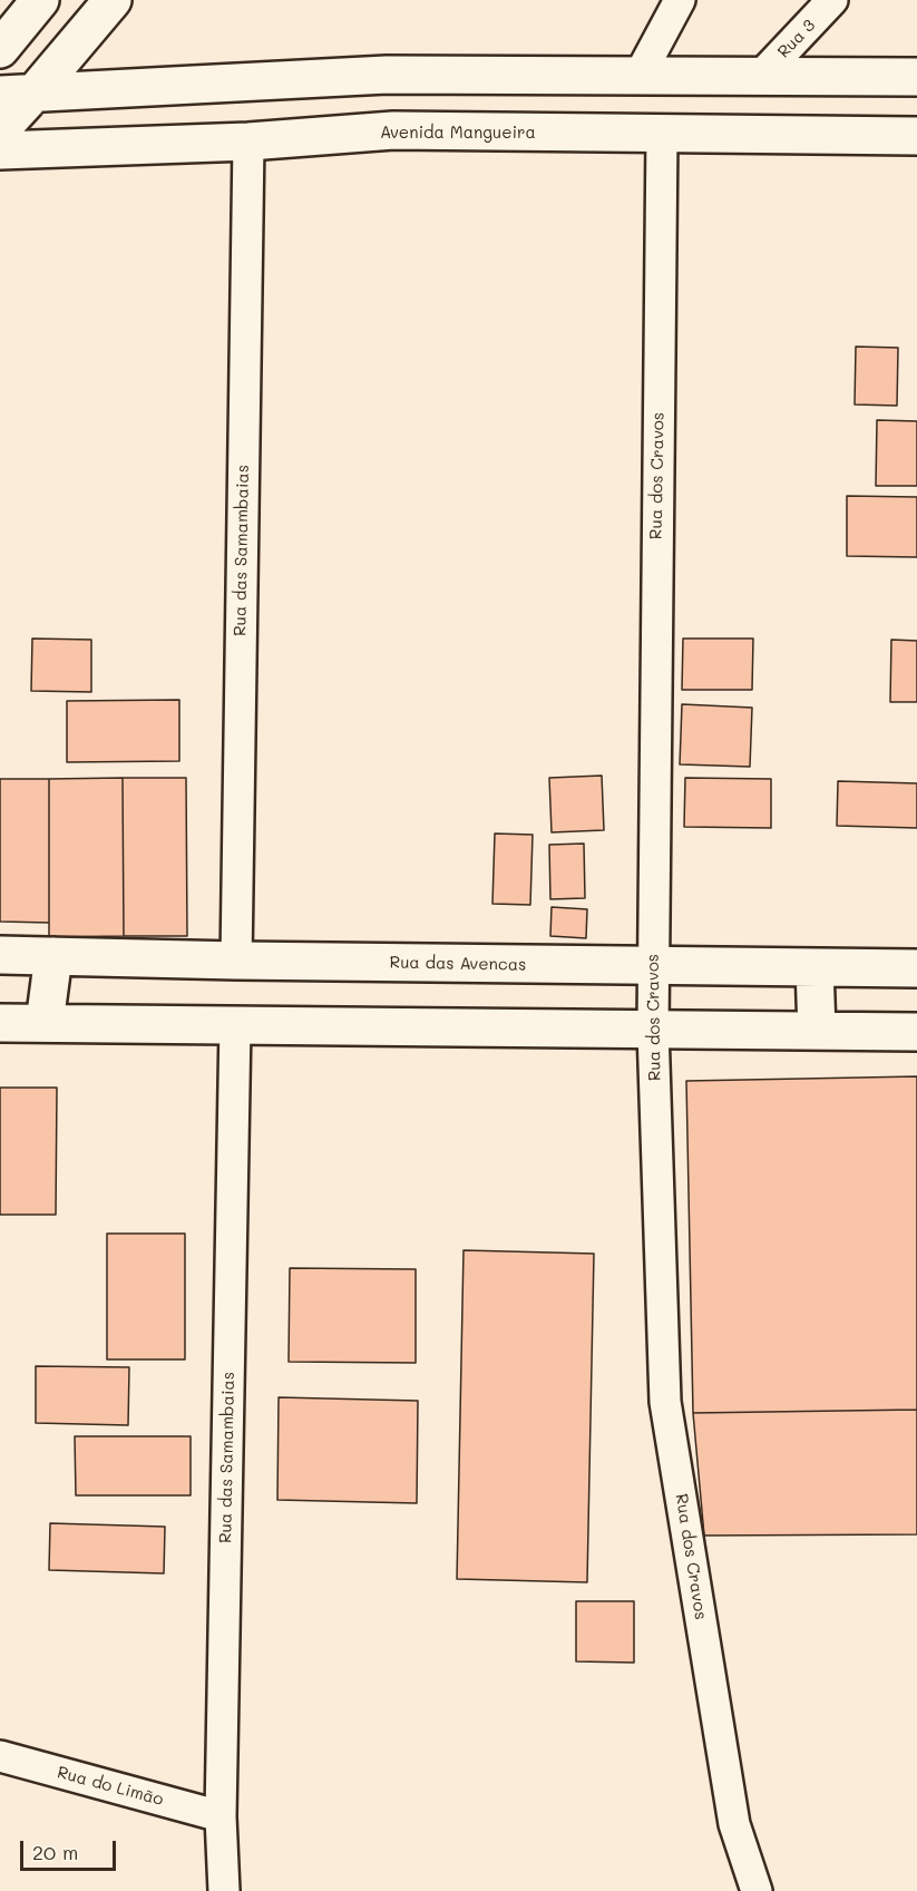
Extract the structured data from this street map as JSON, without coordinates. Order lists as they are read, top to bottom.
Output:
{
  "streets": {
    "street": [
      "Rua 3",
      "Avenida Mangueira",
      "Rua dos Cravos",
      "Rua das Samambaias",
      "Rua das Avencas",
      "Rua do Limão"
    ]
  },
  "crossings": [
    ["Avenida Mangueira", "Rua dos Cravos"],
    ["Avenida Mangueira", "Rua das Samambaias"],
    ["Rua dos Cravos", "Rua das Avencas"],
    ["Rua das Samambaias", "Rua das Avencas"],
    ["Rua das Samambaias", "Rua do Limão"]
  ],
  "scale_bar": "20 m"
}
